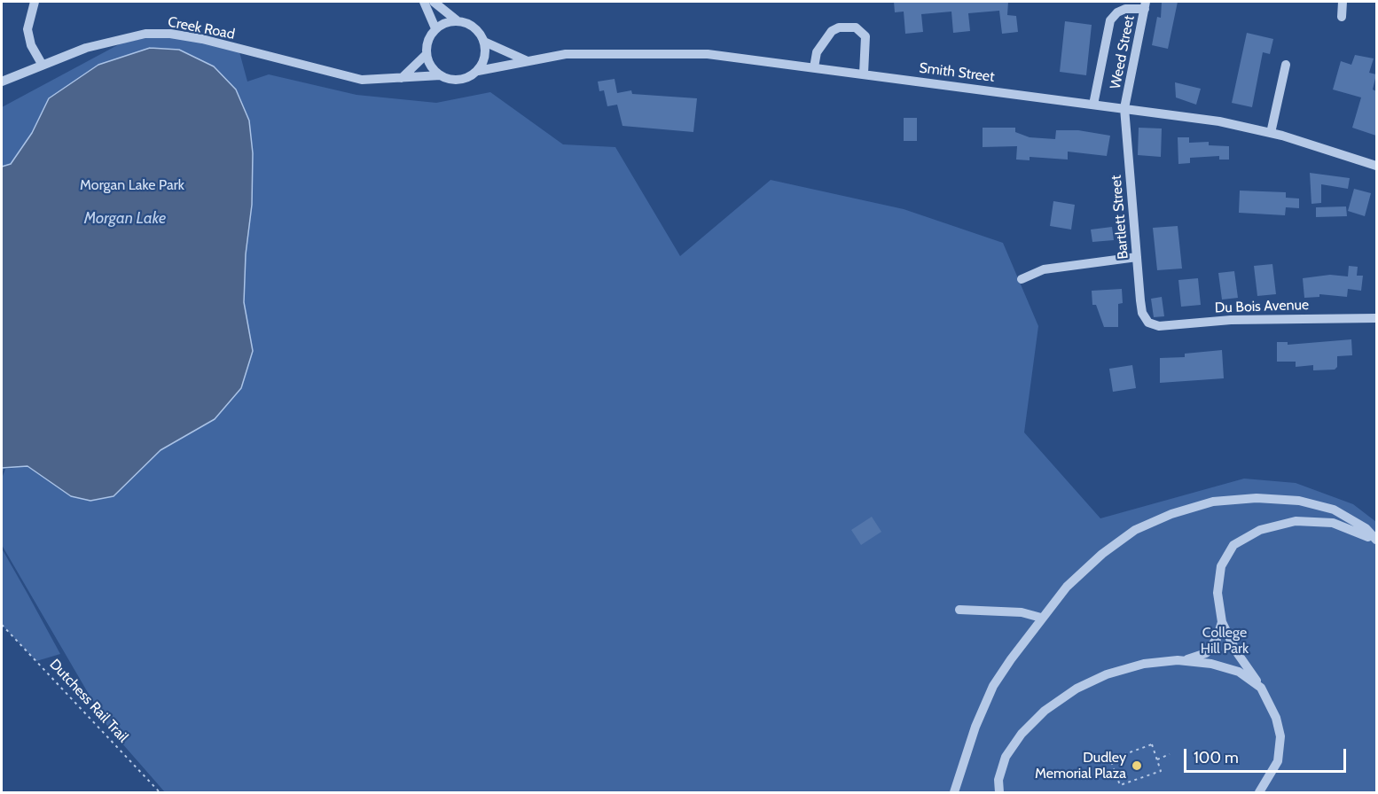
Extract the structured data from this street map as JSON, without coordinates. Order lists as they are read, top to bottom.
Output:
{
  "streets": {
    "street": [
      "Creek Road",
      "Weed Street",
      "Smith Street",
      "Bartlett Street",
      "Du Bois Avenue"
    ],
    "path": ["Dutchess Rail Trail"]
  },
  "crossings": [
    ["Creek Road", "Smith Street"],
    ["Weed Street", "Smith Street"],
    ["Weed Street", "Bartlett Street"],
    ["Smith Street", "Bartlett Street"],
    ["Bartlett Street", "Du Bois Avenue"]
  ],
  "water": ["Morgan Lake"],
  "parks": ["Morgan Lake Park", "College Hill Park"],
  "places": ["Dudley Memorial Plaza"],
  "scale_bar": "100 m"
}
